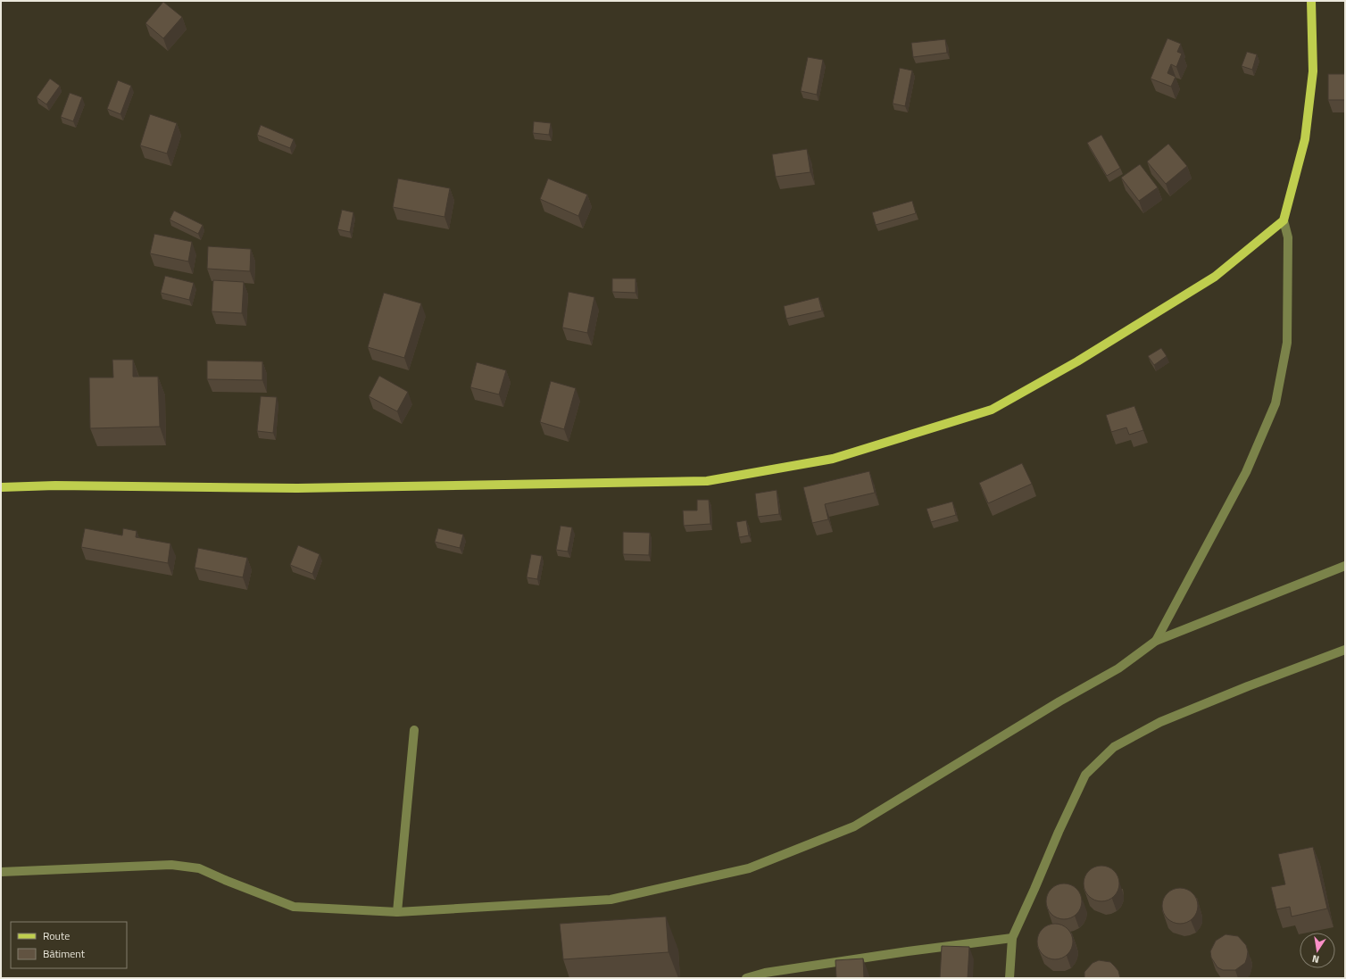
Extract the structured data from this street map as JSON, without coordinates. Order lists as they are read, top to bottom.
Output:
{
  "legend": ["Route", "Bâtiment"],
  "north": "bottom"
}
